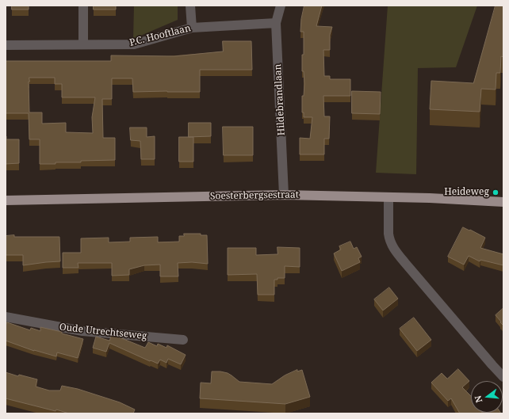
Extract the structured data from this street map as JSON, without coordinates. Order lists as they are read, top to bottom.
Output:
{
  "streets": {
    "main road": ["Soesterbergsestraat"],
    "street": ["P.C. Hooftlaan", "Hildebrandlaan", "Oude Utrechtseweg"]
  },
  "crossings": [
    ["P.C. Hooftlaan", "Hildebrandlaan"],
    ["Hildebrandlaan", "Soesterbergsestraat"]
  ],
  "places": ["Heideweg"],
  "north": "left"
}
